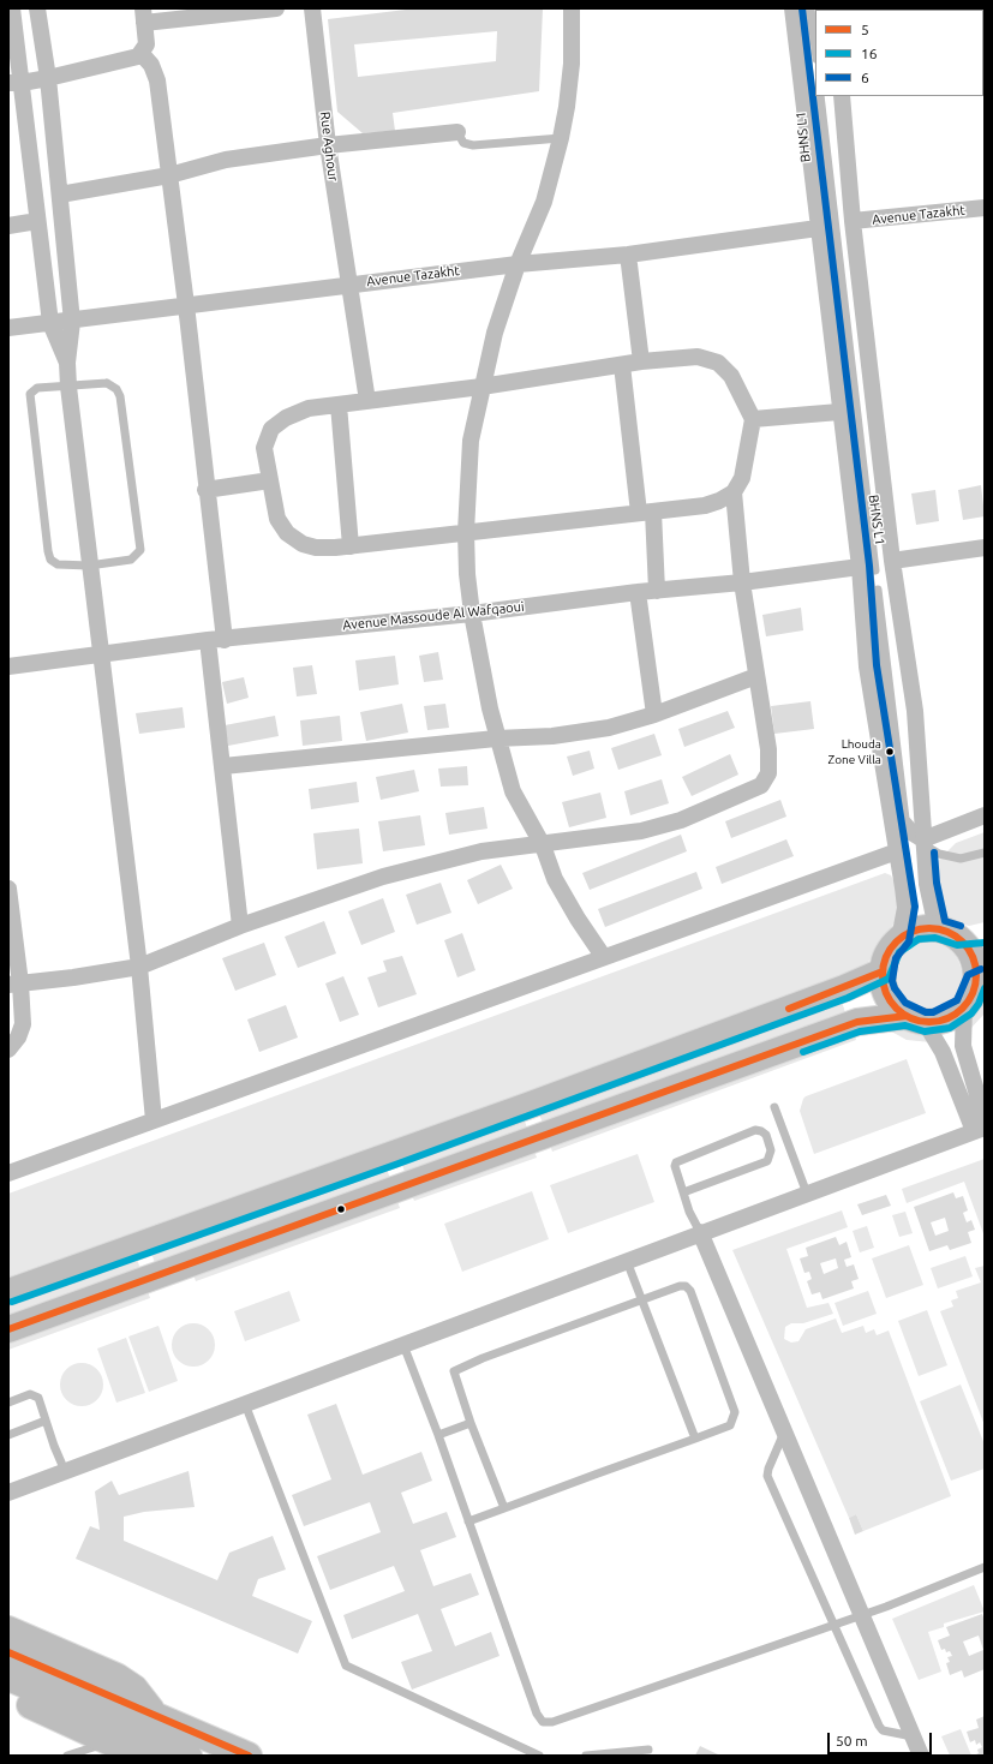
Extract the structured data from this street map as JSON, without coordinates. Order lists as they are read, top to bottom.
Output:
{
  "streets": {
    "street": ["Rue Aghour", "Avenue Tazakht", "Avenue Massoude Al Wafqaoui"],
    "lane": ["BHNS L1"]
  },
  "crossings": [
    ["Rue Aghour", "Avenue Tazakht"]
  ],
  "places": ["Lhouda Zone Villa"],
  "lines": ["transit line 6", "transit line 5", "transit line 16"],
  "legend": ["5", "16", "6"],
  "scale_bar": "50 m"
}
